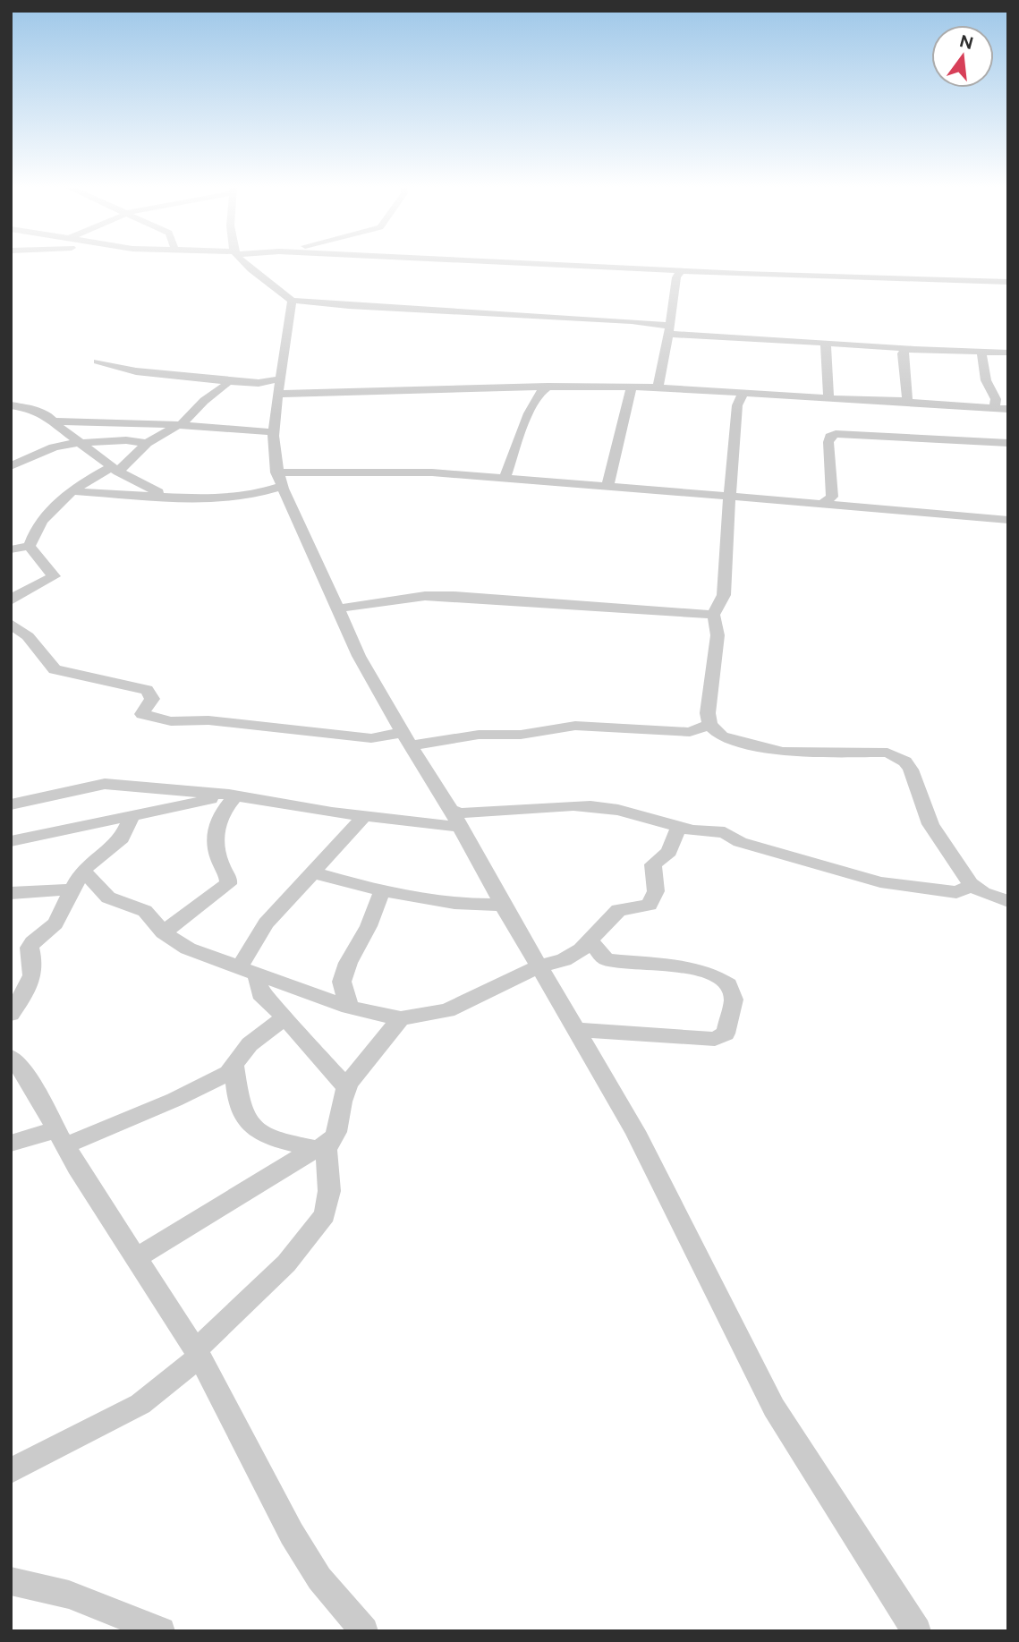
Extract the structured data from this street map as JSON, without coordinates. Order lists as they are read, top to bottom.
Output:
{
  "north": "top"
}
